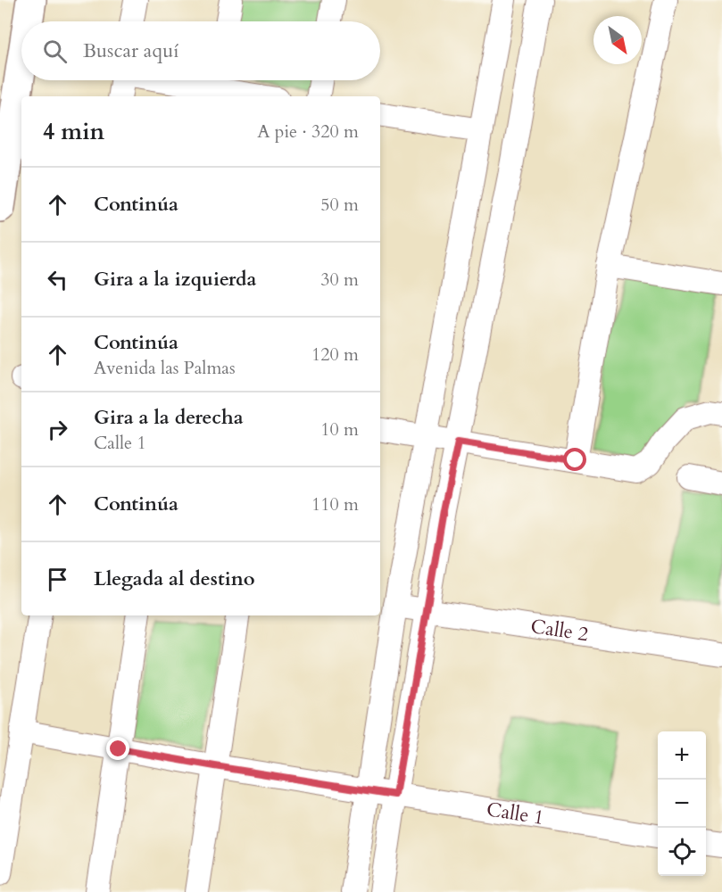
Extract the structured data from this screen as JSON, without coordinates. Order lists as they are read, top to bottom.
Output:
{
  "streets": {
    "street": ["Calle 2", "Calle 1"]
  },
  "north": "bottom right",
  "page": {
    "search": "Buscar aquí",
    "heading": ["4 min", "A pie · 320 m"],
    "list": [
      ["Continúa", "50 m"],
      ["Gira a la izquierda", "30 m"],
      ["Continúa", "Avenida las Palmas", "120 m"],
      ["Gira a la derecha", "Calle 1", "10 m"],
      ["Continúa", "110 m"],
      "Llegada al destino"
    ],
    "map_buttons": ["+", "−"]
  }
}
